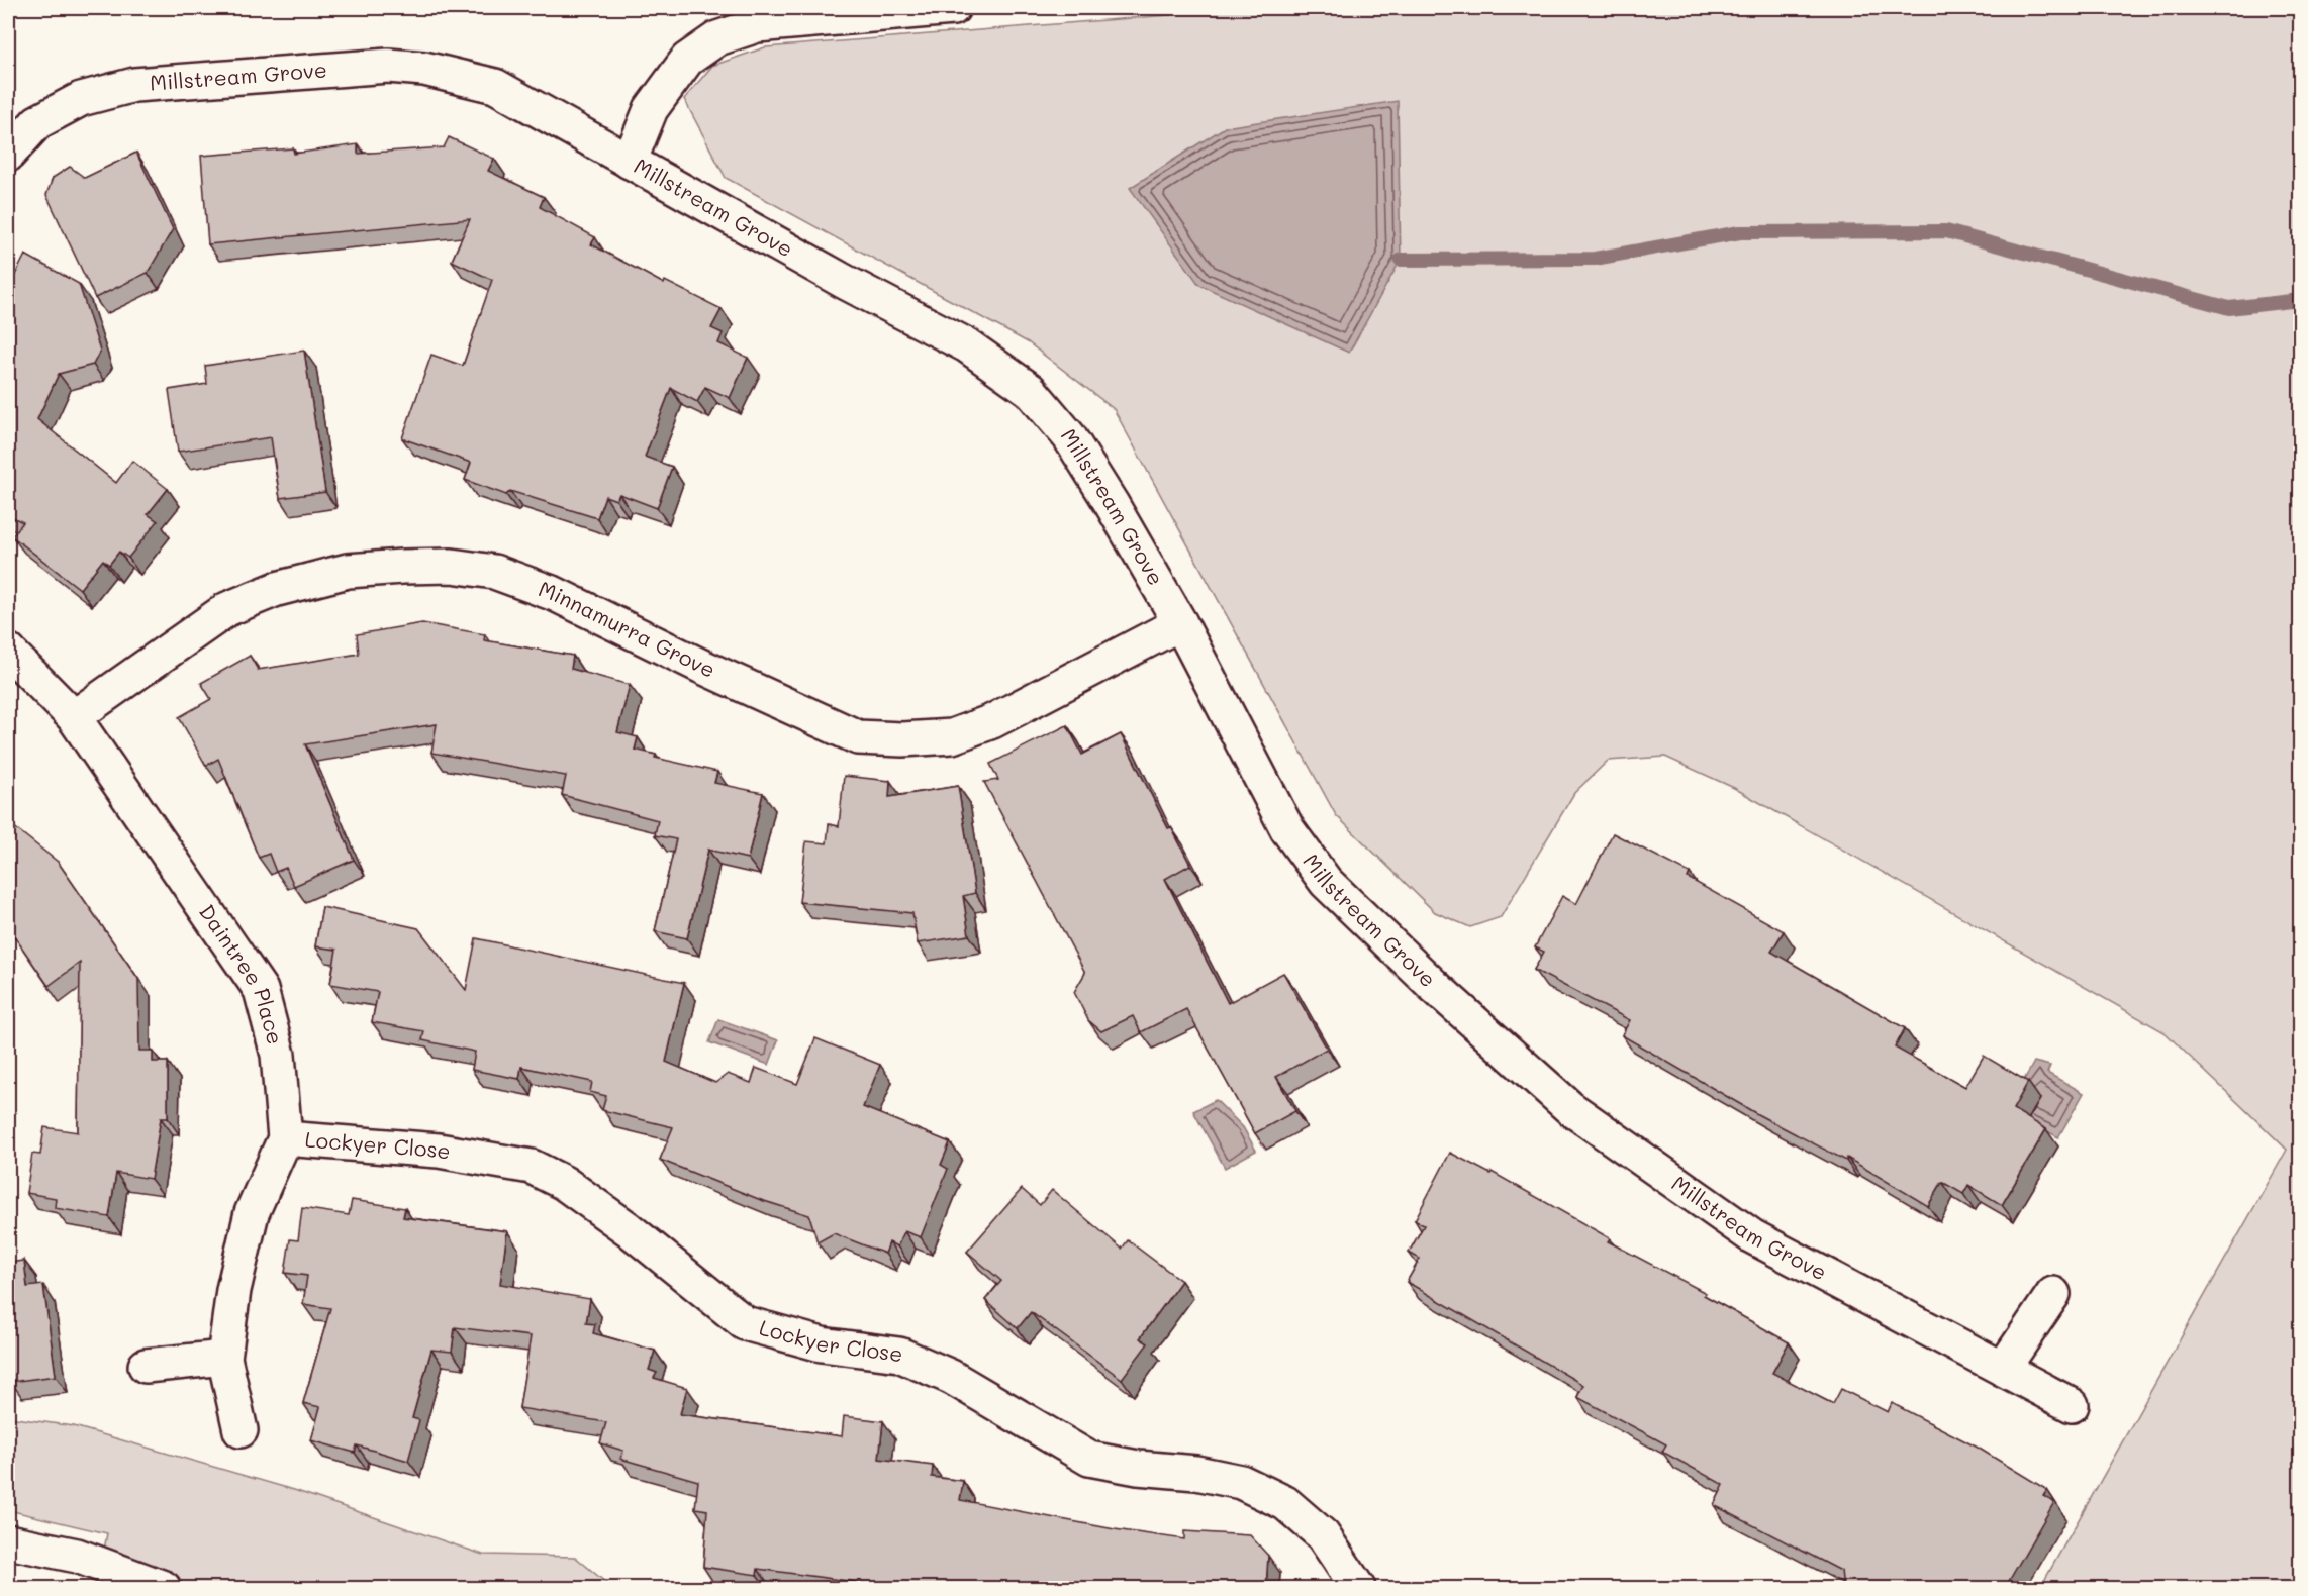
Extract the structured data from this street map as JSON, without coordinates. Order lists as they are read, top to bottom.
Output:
{
  "streets": {
    "street": [
      "Millstream Grove",
      "Minnamurra Grove",
      "Daintree Place",
      "Lockyer Close"
    ]
  },
  "crossings": [
    ["Millstream Grove", "Minnamurra Grove"],
    ["Minnamurra Grove", "Daintree Place"],
    ["Daintree Place", "Lockyer Close"]
  ]
}
